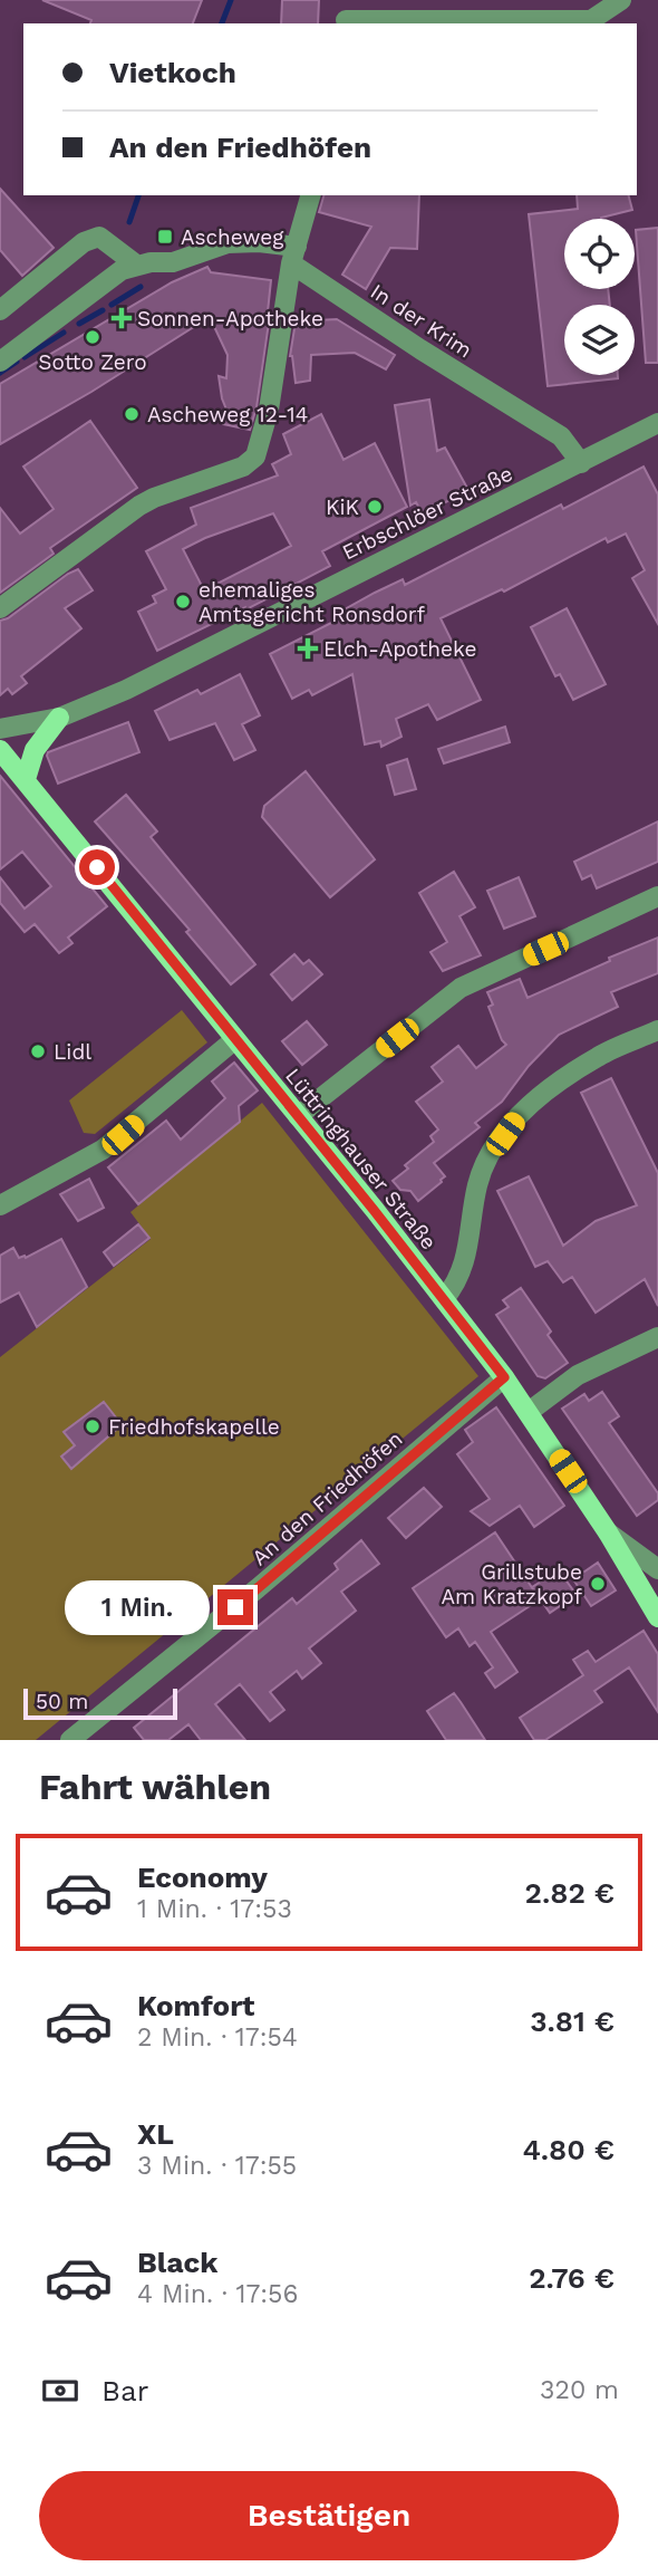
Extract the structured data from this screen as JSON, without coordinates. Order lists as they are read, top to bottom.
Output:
{
  "streets": {
    "main road": ["Lüttringhauser Straße"],
    "street": ["In der Krim", "Erbschlöer Straße", "An den Friedhöfen"]
  },
  "crossings": [
    ["In der Krim", "Erbschlöer Straße"],
    ["Lüttringhauser Straße", "An den Friedhöfen"]
  ],
  "places": {
    "transit": ["Ascheweg"],
    "health": ["Sonnen-Apotheke", "Elch-Apotheke"],
    "other": [
      "Sotto Zero",
      "Ascheweg 12-14",
      "KiK",
      "ehemaliges Amtsgericht Ronsdorf",
      "Lidl",
      "Friedhofskapelle",
      "Grillstube Am Kratzkopf"
    ]
  },
  "scale_bar": "50 m",
  "page": {
    "banner": ["Vietkoch", "An den Friedhöfen"],
    "bubble": "1 Min.",
    "scale": "50 m",
    "heading": "Fahrt wählen",
    "list": [
      {
        "name": "Economy",
        "note": "1 Min. · 17:53",
        "value": "2.82 €"
      },
      {
        "name": "Komfort",
        "note": "2 Min. · 17:54",
        "value": "3.81 €"
      },
      {
        "name": "XL",
        "note": "3 Min. · 17:55",
        "value": "4.80 €"
      },
      {
        "name": "Black",
        "note": "4 Min. · 17:56",
        "value": "2.76 €"
      }
    ],
    "pay": ["Bar", "320 m"],
    "buttons": "Bestätigen"
  }
}
